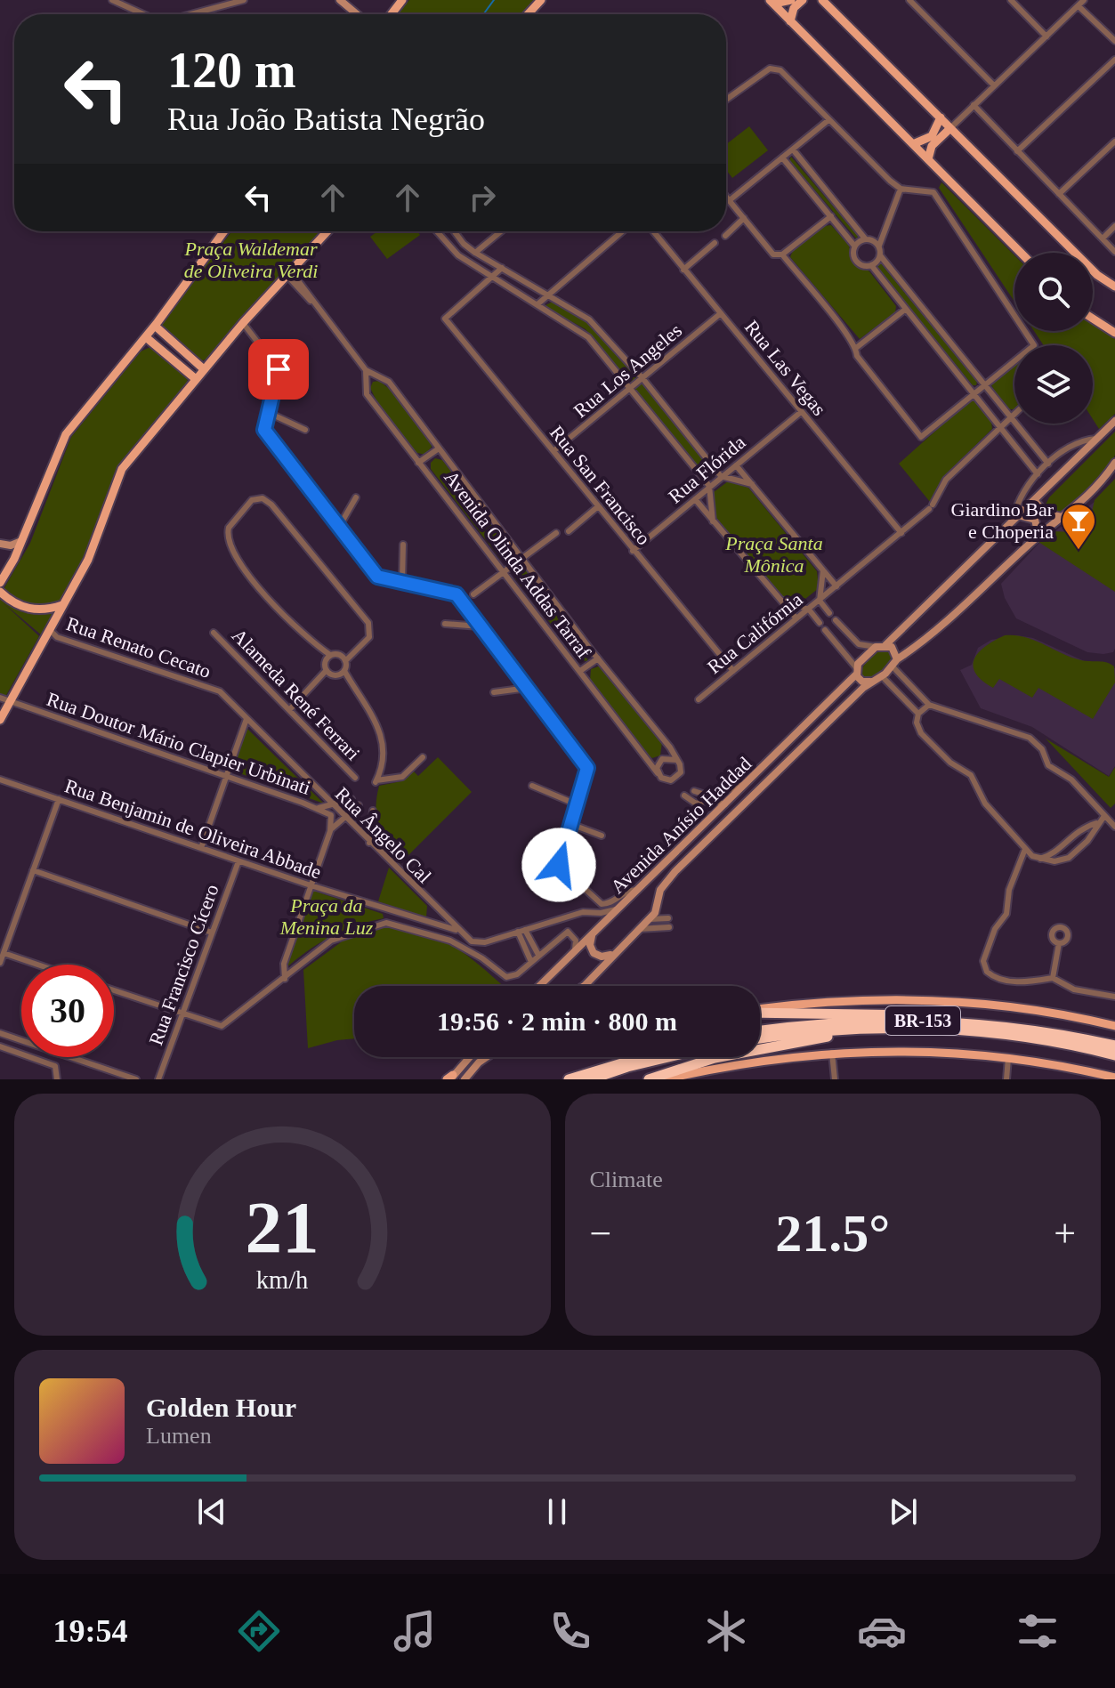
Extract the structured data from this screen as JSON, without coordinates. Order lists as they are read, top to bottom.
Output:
{
  "streets": {
    "highway": ["BR-153"],
    "main road": ["Avenida Anísio Haddad"],
    "street": [
      "Rua Las Vegas",
      "Rua Los Angeles",
      "Rua Flórida",
      "Rua San Francisco",
      "Avenida Olinda Addas Tarraf",
      "Rua Califórnia",
      "Rua Renato Cecato",
      "Alameda René Ferrari",
      "Rua Doutor Mário Clapier Urbinati",
      "Rua Benjamin de Oliveira Abbade",
      "Rua Ângelo Cal",
      "Rua Francisco Cícero"
    ]
  },
  "crossings": [
    ["Rua Las Vegas", "Rua Los Angeles"],
    ["Rua Las Vegas", "Rua Flórida"],
    ["Rua Las Vegas", "Rua Califórnia"],
    ["Rua Los Angeles", "Rua San Francisco"],
    ["Rua Flórida", "Rua San Francisco"],
    ["Rua San Francisco", "Rua Califórnia"],
    ["Rua Renato Cecato", "Rua Ângelo Cal"],
    ["Rua Benjamin de Oliveira Abbade", "Rua Ângelo Cal"],
    ["Rua Benjamin de Oliveira Abbade", "Rua Francisco Cícero"]
  ],
  "parks": ["Praça Waldemar de Oliveira Verdi", "Praça Santa Mônica", "Praça da Menina Luz"],
  "places": {
    "bar": ["Giardino Bar e Choperia"]
  },
  "page": {
    "turn": ["120 m", "Rua João Batista Negrão"],
    "limit": "30",
    "trip": "19:56 · 2 min · 800 m",
    "tile": "Climate",
    "heat": ["−", "21.5°", "+"],
    "song": ["Golden Hour", "Lumen"],
    "tabs": "19:54",
    "gauge": ["21", "km/h"]
  }
}
